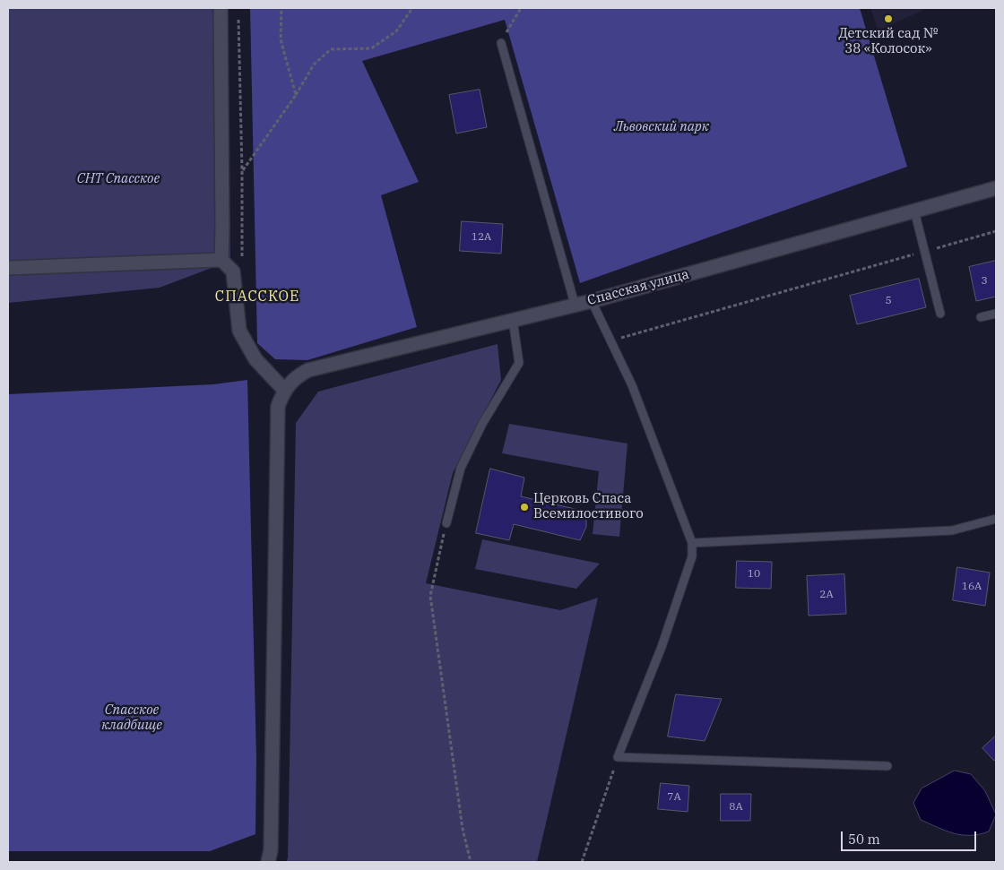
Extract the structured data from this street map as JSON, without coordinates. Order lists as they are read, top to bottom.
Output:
{
  "streets": {
    "street": ["Спасская улица"]
  },
  "districts": ["СПАССКОЕ"],
  "parks": ["Львовский парк", "СНТ Спасское", "Спасское кладбище"],
  "places": ["Детский сад № 38 «Колосок»", "Церковь Спаса Всемилостивого"],
  "house_numbers": [
    "12А",
    "3",
    "5",
    "10",
    "16А",
    "2А",
    "7А",
    "8А"
  ],
  "scale_bar": "50 m"
}
